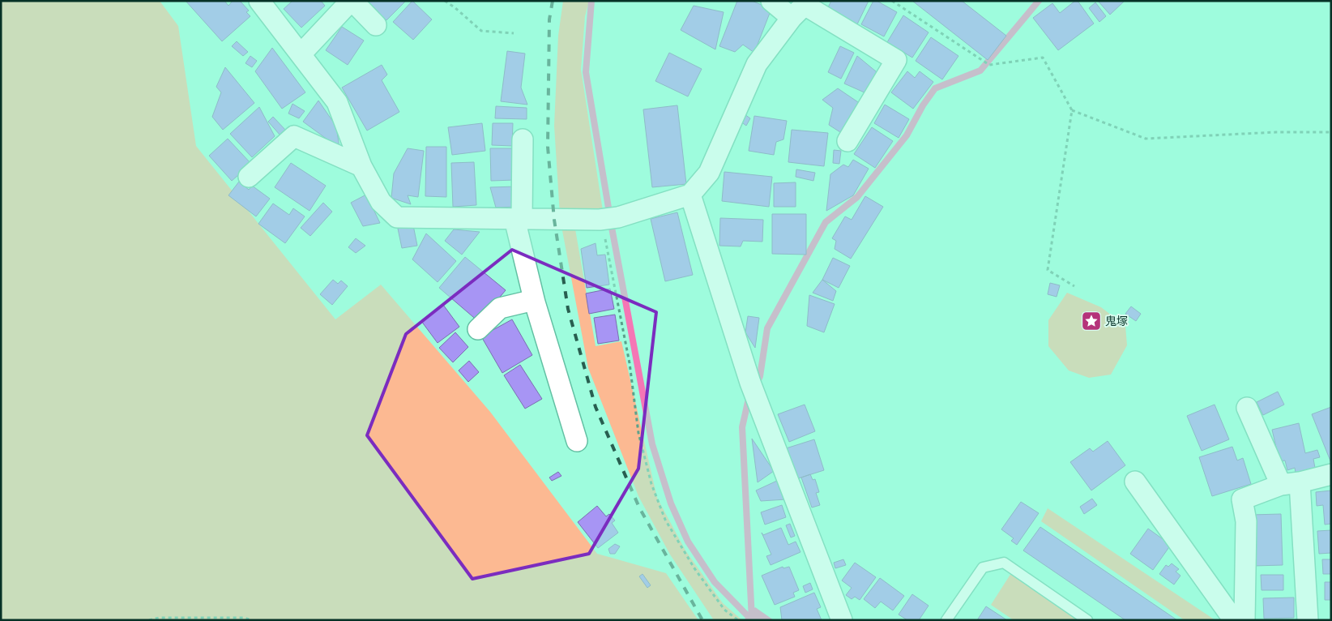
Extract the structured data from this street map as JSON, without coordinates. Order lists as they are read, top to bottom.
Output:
{
  "places": {
    "place": ["鬼塚"]
  }
}
